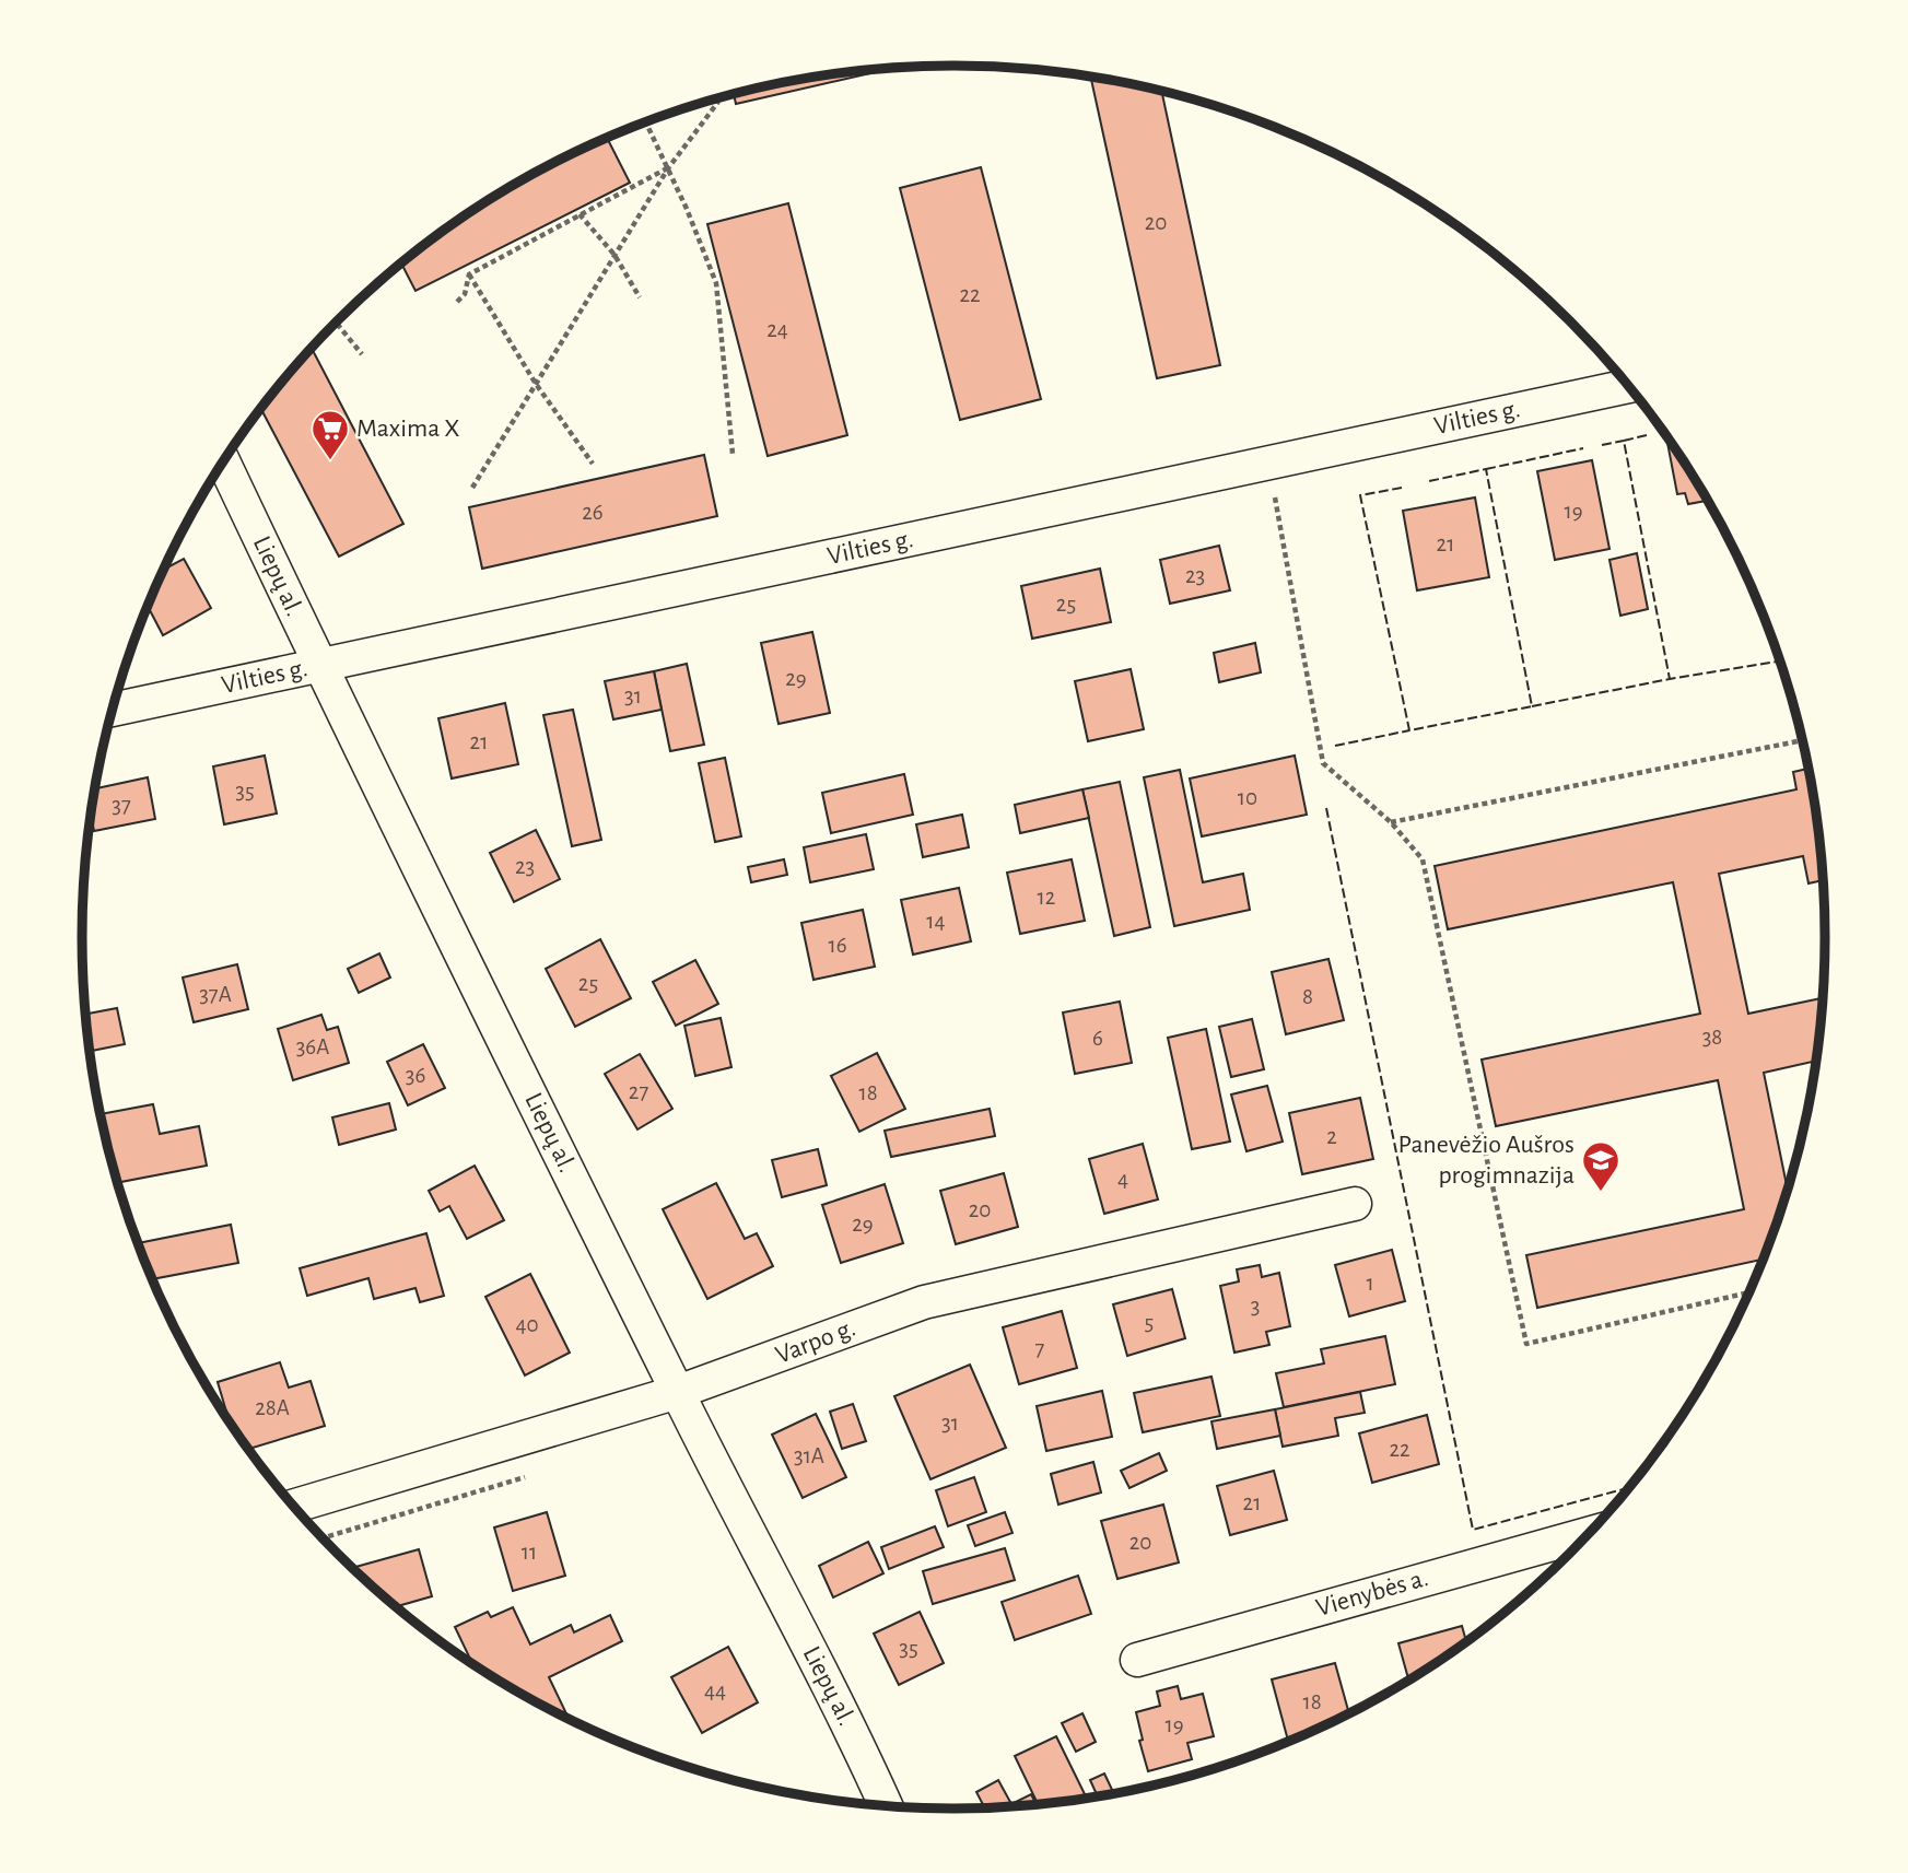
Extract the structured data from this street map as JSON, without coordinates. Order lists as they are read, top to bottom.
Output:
{
  "streets": {
    "street": [
      "Vilties g.",
      "Liepų al.",
      "Varpo g.",
      "Vienybės a."
    ]
  },
  "crossings": [
    ["Vilties g.", "Liepų al."],
    ["Liepų al.", "Varpo g."]
  ],
  "places": {
    "supermarket": ["Maxima X"],
    "school or university": ["Panevėžio Aušros progimnazija"]
  },
  "house_numbers": [
    "20",
    "22",
    "24",
    "19",
    "26",
    "21",
    "23",
    "25",
    "29",
    "31",
    "21",
    "35",
    "10",
    "37",
    "23",
    "12",
    "14",
    "16",
    "25",
    "37A",
    "8",
    "38",
    "6",
    "36A",
    "36",
    "27",
    "18",
    "2",
    "4",
    "20",
    "29",
    "1",
    "3",
    "5",
    "40",
    "7",
    "28A",
    "31",
    "22",
    "31A",
    "21",
    "20",
    "11",
    "35",
    "44",
    "18",
    "19"
  ]
}
